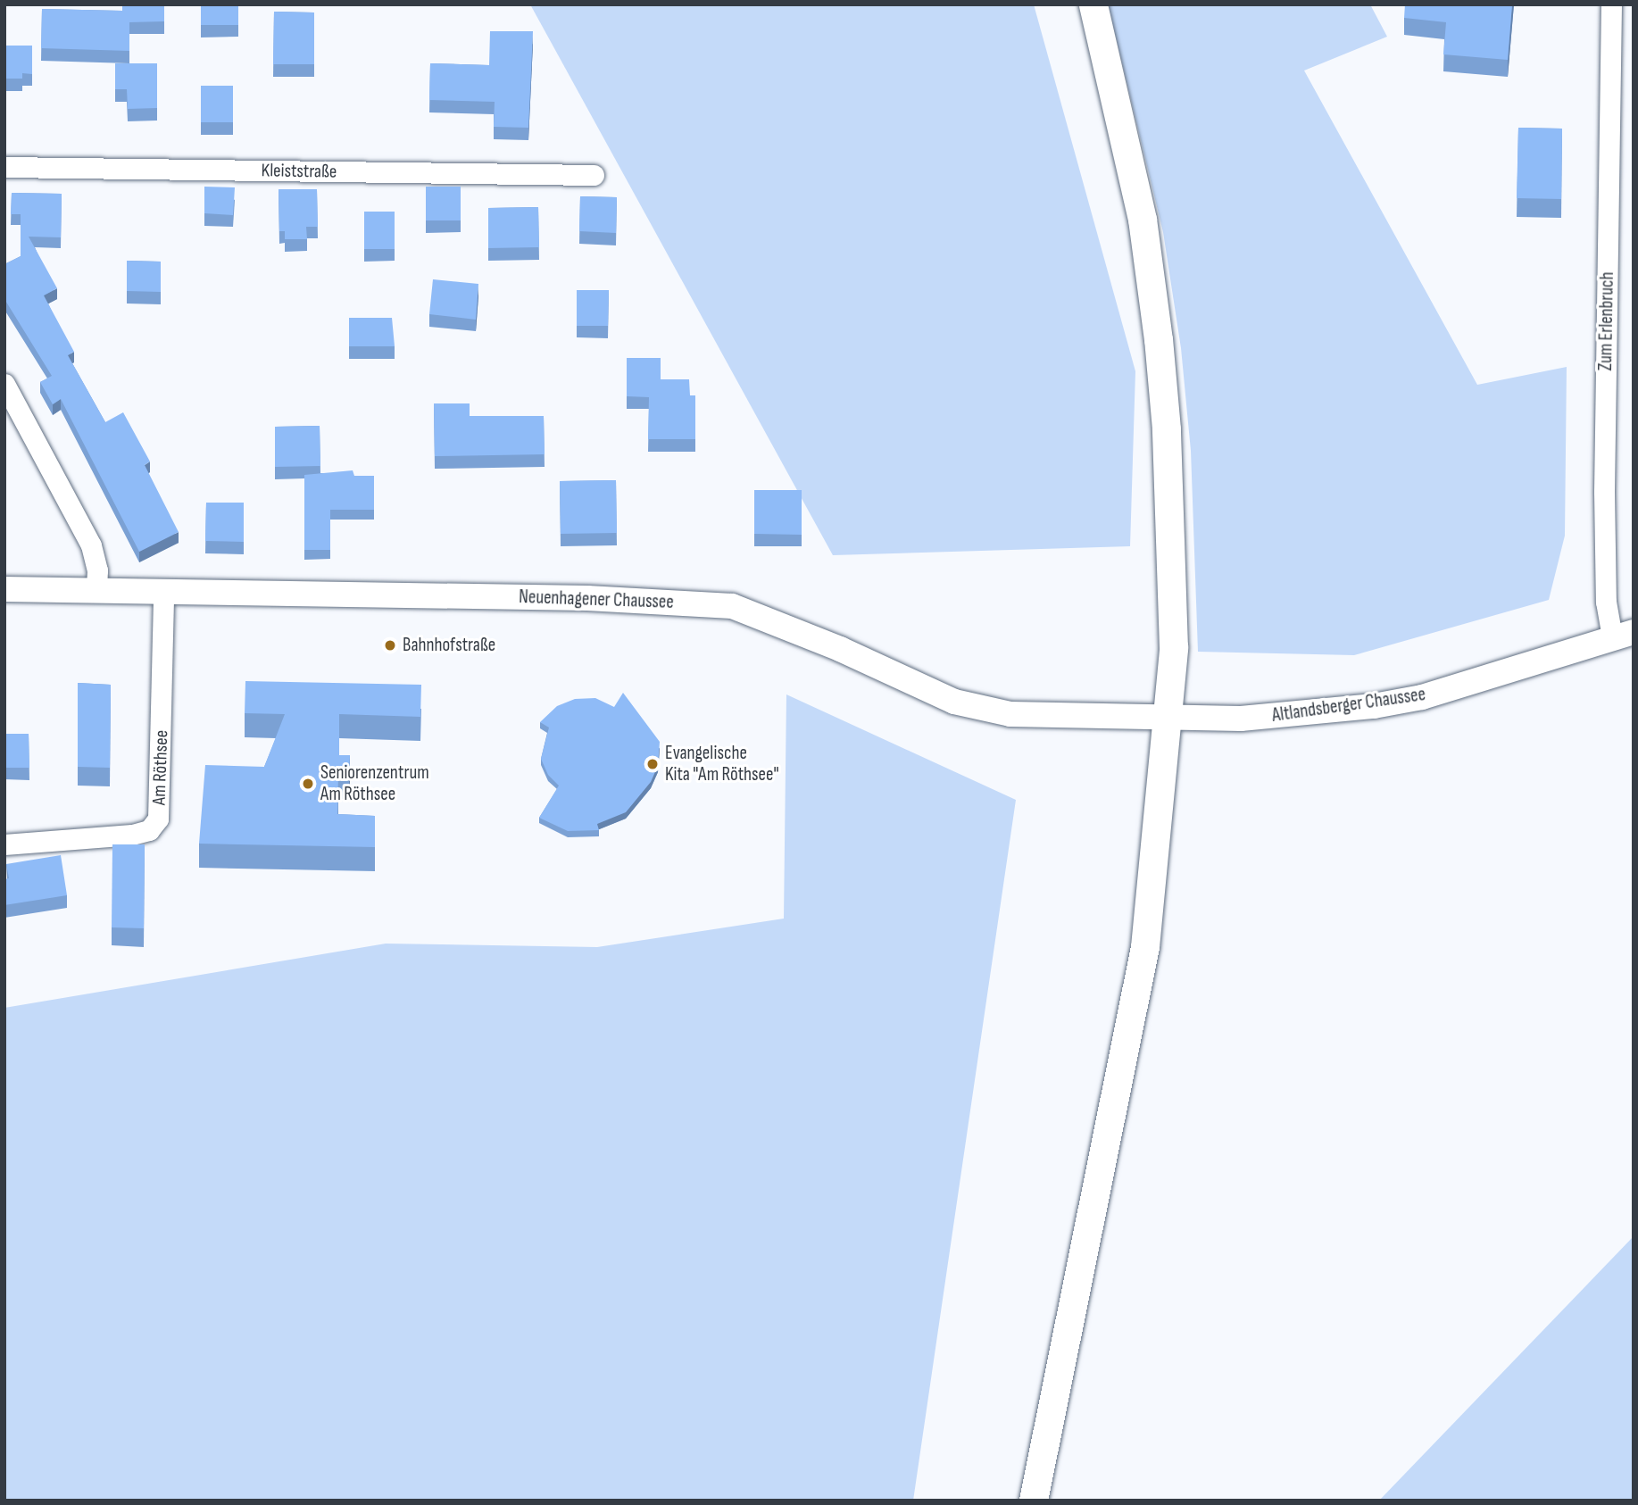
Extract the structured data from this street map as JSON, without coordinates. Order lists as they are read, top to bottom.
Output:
{
  "streets": {
    "street": [
      "Kleiststraße",
      "Zum Erlenbruch",
      "Neuenhagener Chaussee",
      "Altlandsberger Chaussee",
      "Am Röthsee"
    ]
  },
  "crossings": [
    ["Zum Erlenbruch", "Altlandsberger Chaussee"],
    ["Neuenhagener Chaussee", "Altlandsberger Chaussee"],
    ["Neuenhagener Chaussee", "Am Röthsee"]
  ],
  "places": ["Bahnhofstraße", "Evangelische Kita \"Am Röthsee\"", "Seniorenzentrum Am Röthsee"]
}
